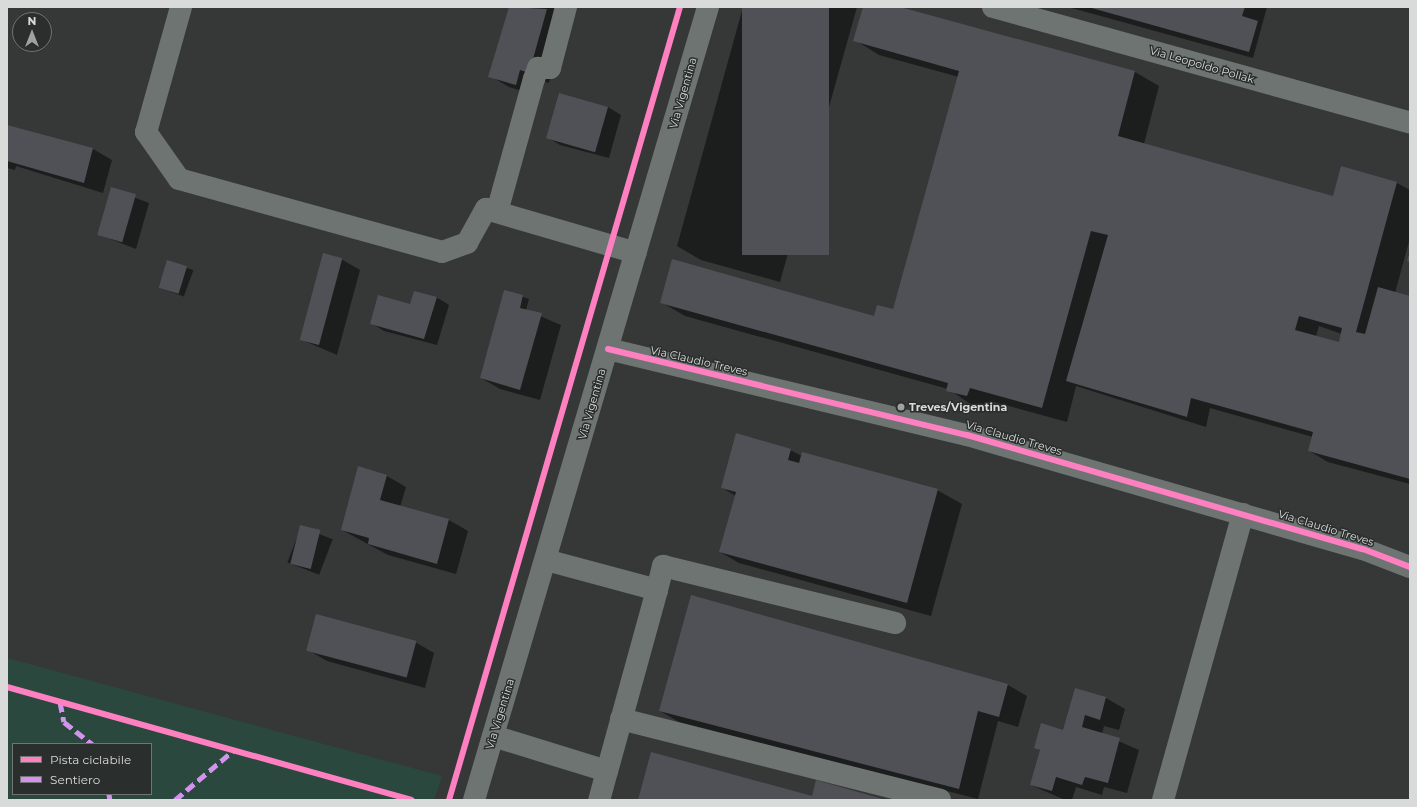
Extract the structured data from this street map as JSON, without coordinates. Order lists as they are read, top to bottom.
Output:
{
  "streets": {
    "street": ["Via Leopoldo Pollak", "Via Vigentina", "Via Claudio Treves"]
  },
  "crossings": [
    ["Via Vigentina", "Via Claudio Treves"]
  ],
  "places": ["Treves/Vigentina"],
  "legend": ["Pista ciclabile", "Sentiero"],
  "north": "top"
}
